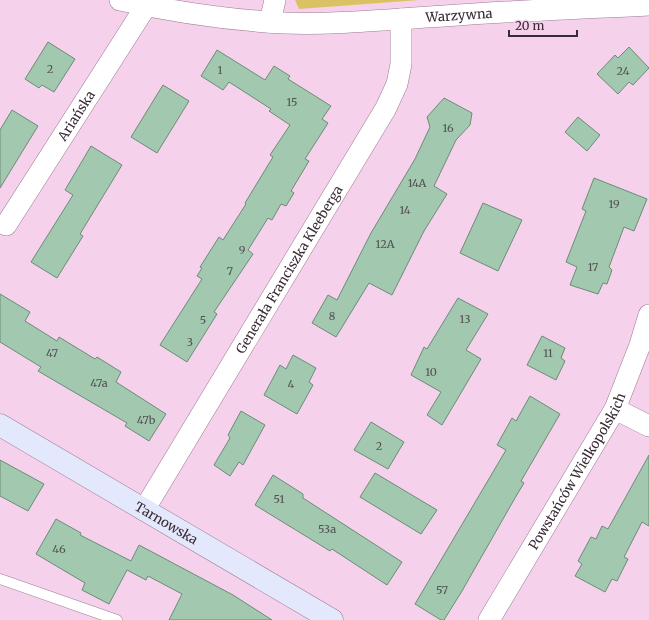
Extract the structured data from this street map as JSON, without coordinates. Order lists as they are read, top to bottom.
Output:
{
  "streets": {
    "main road": ["Tarnowska"],
    "street": [
      "Warzywna",
      "Ariańska",
      "Generała Franciszka Kleeberga",
      "Powstańców Wielkopolskich"
    ]
  },
  "crossings": [
    ["Warzywna", "Ariańska"],
    ["Warzywna", "Generała Franciszka Kleeberga"],
    ["Generała Franciszka Kleeberga", "Tarnowska"]
  ],
  "house_numbers": [
    "2",
    "1",
    "24",
    "15",
    "16",
    "14A",
    "19",
    "14",
    "12A",
    "9",
    "17",
    "7",
    "8",
    "13",
    "5",
    "3",
    "47",
    "11",
    "10",
    "47a",
    "4",
    "47b",
    "2",
    "51",
    "53a",
    "46",
    "57"
  ],
  "scale_bar": "20 m"
}
